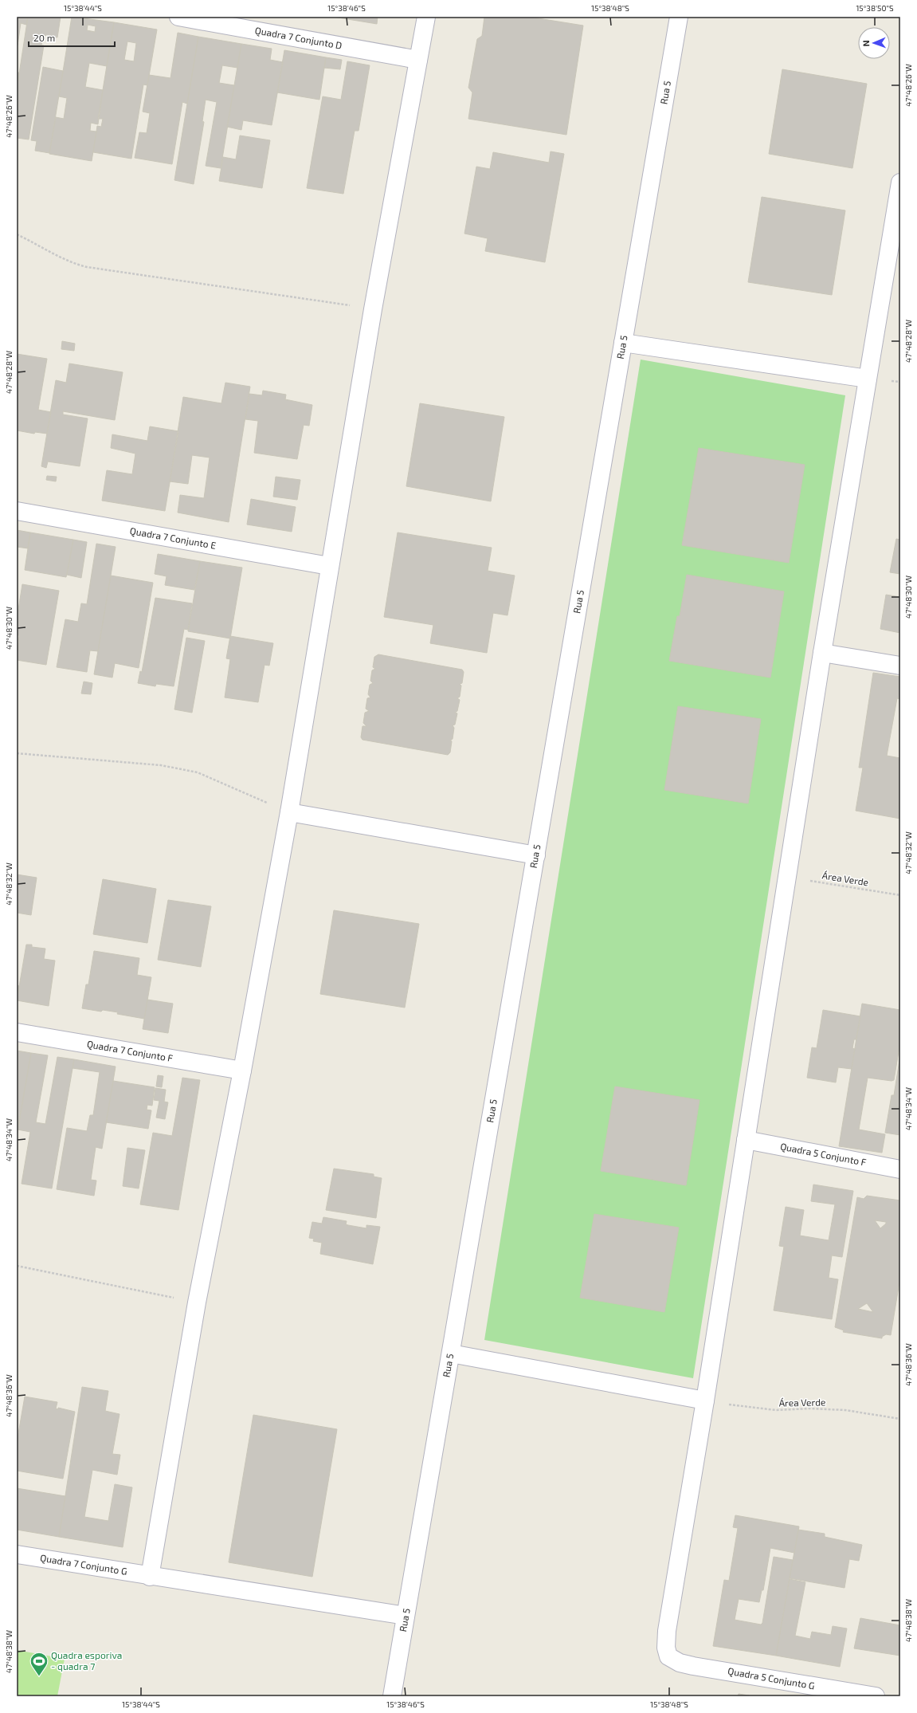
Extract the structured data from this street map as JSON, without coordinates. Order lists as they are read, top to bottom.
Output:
{
  "streets": {
    "street": [
      "Quadra 7 Conjunto D",
      "Rua 5",
      "Quadra 7 Conjunto E",
      "Quadra 7 Conjunto F",
      "Quadra 5 Conjunto F",
      "Quadra 7 Conjunto G",
      "Quadra 5 Conjunto G"
    ],
    "path": ["Área Verde"]
  },
  "crossings": [
    ["Rua 5", "Quadra 7 Conjunto G"],
    ["Área Verde", "Quadra 5 Conjunto G"]
  ],
  "places": {
    "sports": ["Quadra esporiva - quadra 7"]
  },
  "scale_bar": "20 m",
  "north": "left",
  "coordinates": [
    "15°38'44\"S",
    "15°38'46\"S",
    "15°38'48\"S",
    "15°38'50\"S",
    "47°48'26\"W",
    "47°48'28\"W",
    "47°48'30\"W",
    "47°48'32\"W",
    "47°48'34\"W",
    "47°48'36\"W",
    "47°48'38\"W"
  ]
}
